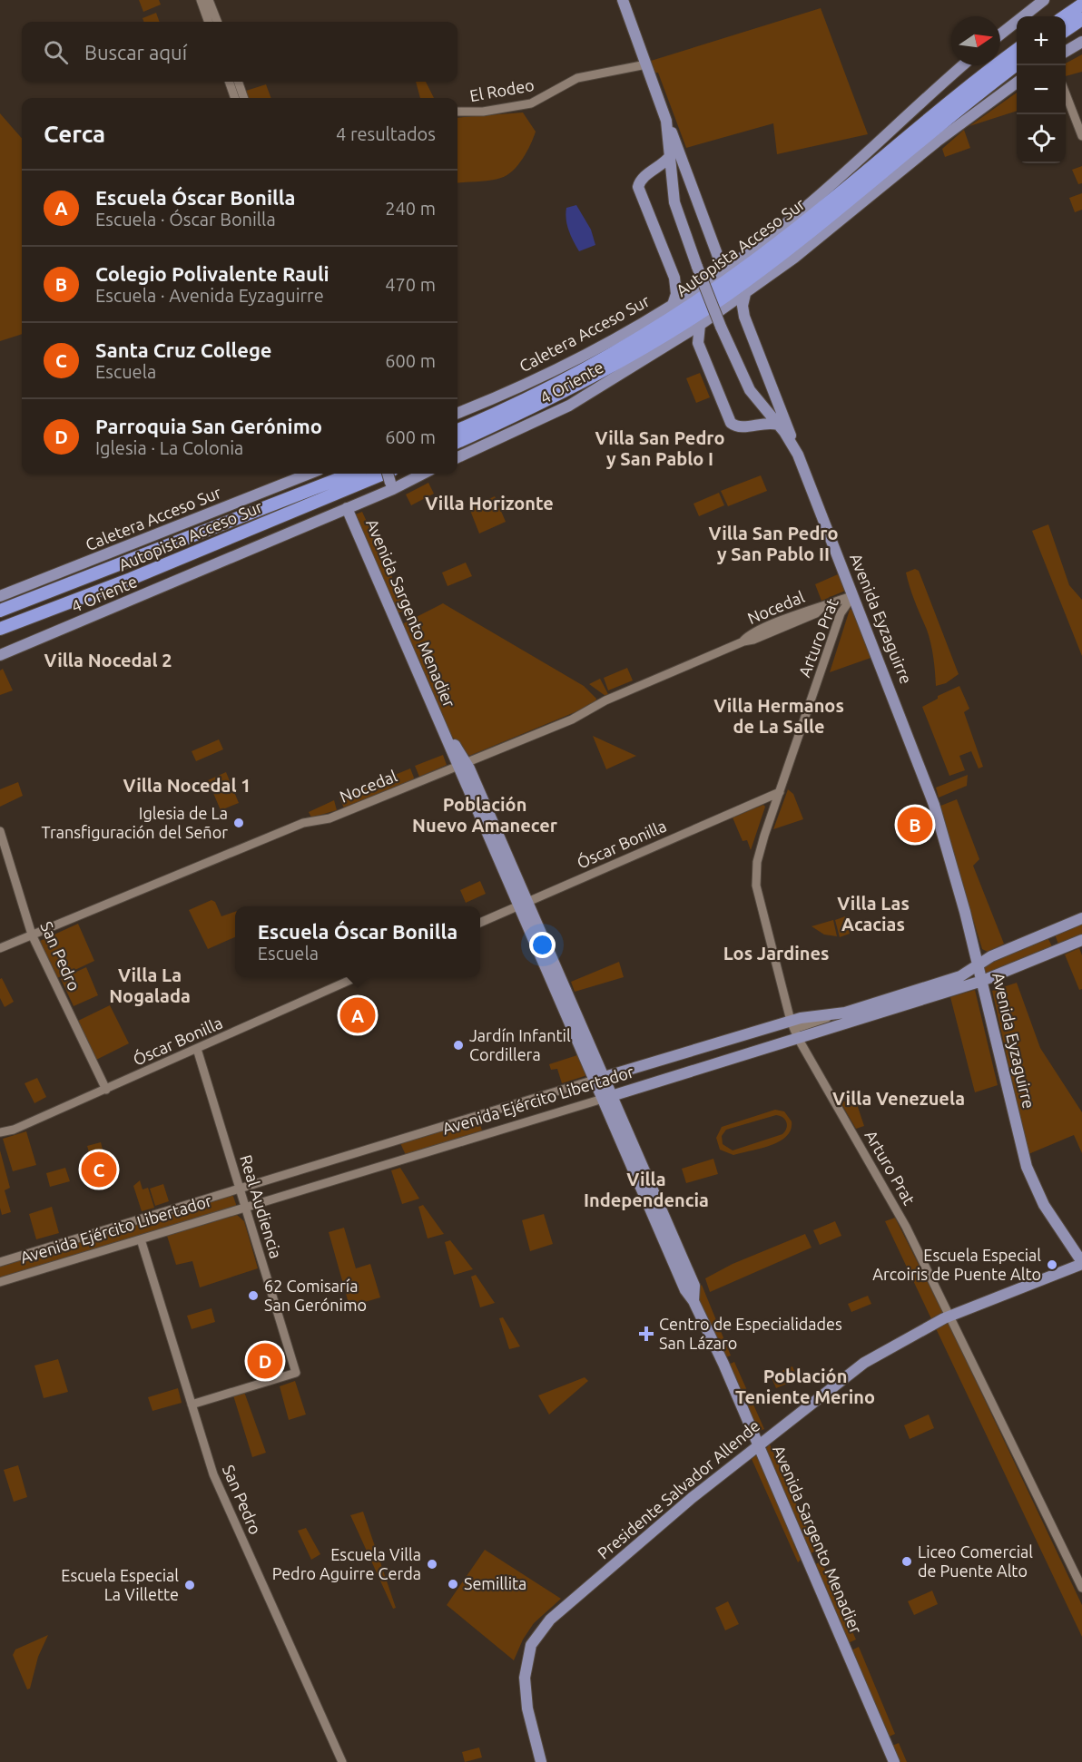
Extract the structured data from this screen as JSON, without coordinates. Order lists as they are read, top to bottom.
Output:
{
  "streets": {
    "highway": ["Autopista Acceso Sur"],
    "main road": [
      "Caletera Acceso Sur",
      "4 Oriente",
      "Avenida Sargento Menadier",
      "Avenida Eyzaguirre",
      "Avenida Ejército Libertador",
      "Presidente Salvador Allende"
    ],
    "street": [
      "El Rodeo",
      "Nocedal",
      "Arturo Prat",
      "Óscar Bonilla",
      "San Pedro",
      "Real Audiencia"
    ]
  },
  "crossings": [
    ["El Rodeo", "Avenida Eyzaguirre"],
    ["Autopista Acceso Sur", "4 Oriente"],
    ["4 Oriente", "Avenida Sargento Menadier"],
    ["Nocedal", "Avenida Sargento Menadier"],
    ["Nocedal", "Avenida Eyzaguirre"],
    ["Nocedal", "Arturo Prat"],
    ["Nocedal", "San Pedro"],
    ["Avenida Sargento Menadier", "Óscar Bonilla"],
    ["Avenida Sargento Menadier", "Avenida Ejército Libertador"],
    ["Avenida Sargento Menadier", "Presidente Salvador Allende"],
    ["Avenida Eyzaguirre", "Arturo Prat"],
    ["Avenida Eyzaguirre", "Avenida Ejército Libertador"],
    ["Avenida Eyzaguirre", "Presidente Salvador Allende"],
    ["Arturo Prat", "Óscar Bonilla"],
    ["Arturo Prat", "Avenida Ejército Libertador"],
    ["Arturo Prat", "Presidente Salvador Allende"],
    ["Óscar Bonilla", "San Pedro"],
    ["Óscar Bonilla", "Real Audiencia"],
    ["San Pedro", "Avenida Ejército Libertador"],
    ["San Pedro", "Real Audiencia"],
    ["Avenida Ejército Libertador", "Real Audiencia"]
  ],
  "districts": [
    "Villa San Pedro y San Pablo I",
    "Villa Horizonte",
    "Villa San Pedro y San Pablo II",
    "Villa Nocedal 2",
    "Villa Hermanos de La Salle",
    "Villa Nocedal 1",
    "Población Nuevo Amanecer",
    "Villa Las Acacias",
    "Los Jardines",
    "Villa La Nogalada",
    "Villa Venezuela",
    "Villa Independencia",
    "Población Teniente Merino"
  ],
  "places": {
    "other": [
      "Iglesia de La Transfiguración del Señor",
      "Jardín Infantil Cordillera",
      "Escuela Especial Arcoiris de Puente Alto",
      "62 Comisaría San Gerónimo",
      "Liceo Comercial de Puente Alto",
      "Escuela Villa Pedro Aguirre Cerda",
      "Semillita",
      "Escuela Especial La Villette"
    ],
    "health": ["Centro de Especialidades San Lázaro"]
  },
  "north": "right",
  "page": {
    "map_buttons": ["+", "−"],
    "search": "Buscar aquí",
    "heading": ["Cerca", "4 resultados"],
    "list": [
      {
        "mark": "A",
        "name": "Escuela Óscar Bonilla",
        "note": "Escuela · Óscar Bonilla",
        "value": "240 m"
      },
      {
        "mark": "B",
        "name": "Colegio Polivalente Rauli",
        "note": "Escuela · Avenida Eyzaguirre",
        "value": "470 m"
      },
      {
        "mark": "C",
        "name": "Santa Cruz College",
        "note": "Escuela",
        "value": "600 m"
      },
      {
        "mark": "D",
        "name": "Parroquia San Gerónimo",
        "note": "Iglesia · La Colonia",
        "value": "600 m"
      }
    ],
    "pins": [
      "B",
      "A",
      "C",
      "D"
    ],
    "popup": ["Escuela Óscar Bonilla", "Escuela"]
  }
}
